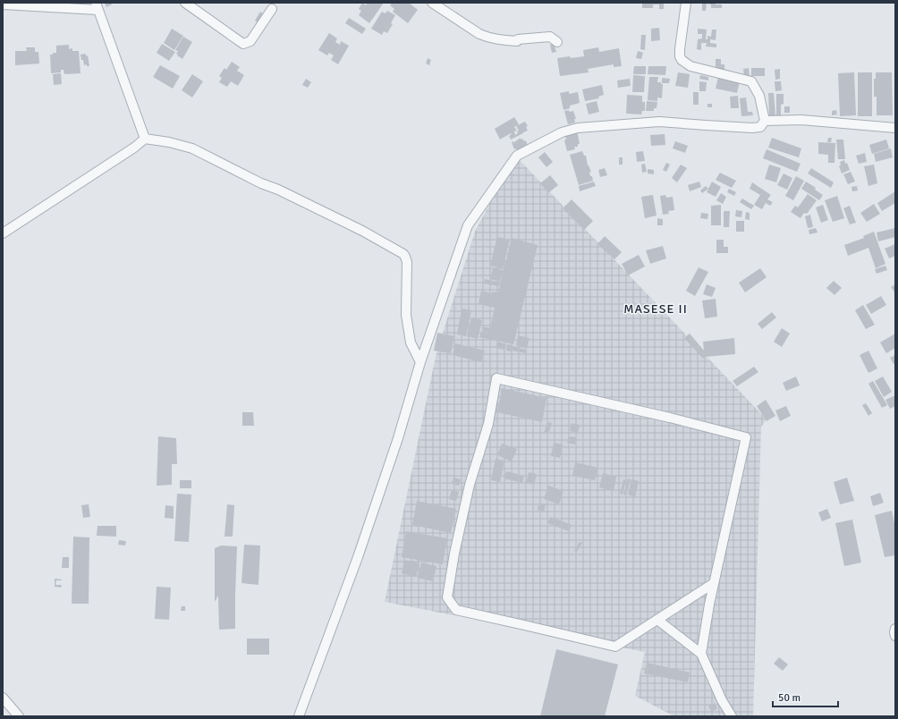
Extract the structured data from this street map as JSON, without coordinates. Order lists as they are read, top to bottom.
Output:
{
  "districts": ["MASESE II"],
  "scale_bar": "50 m"
}
